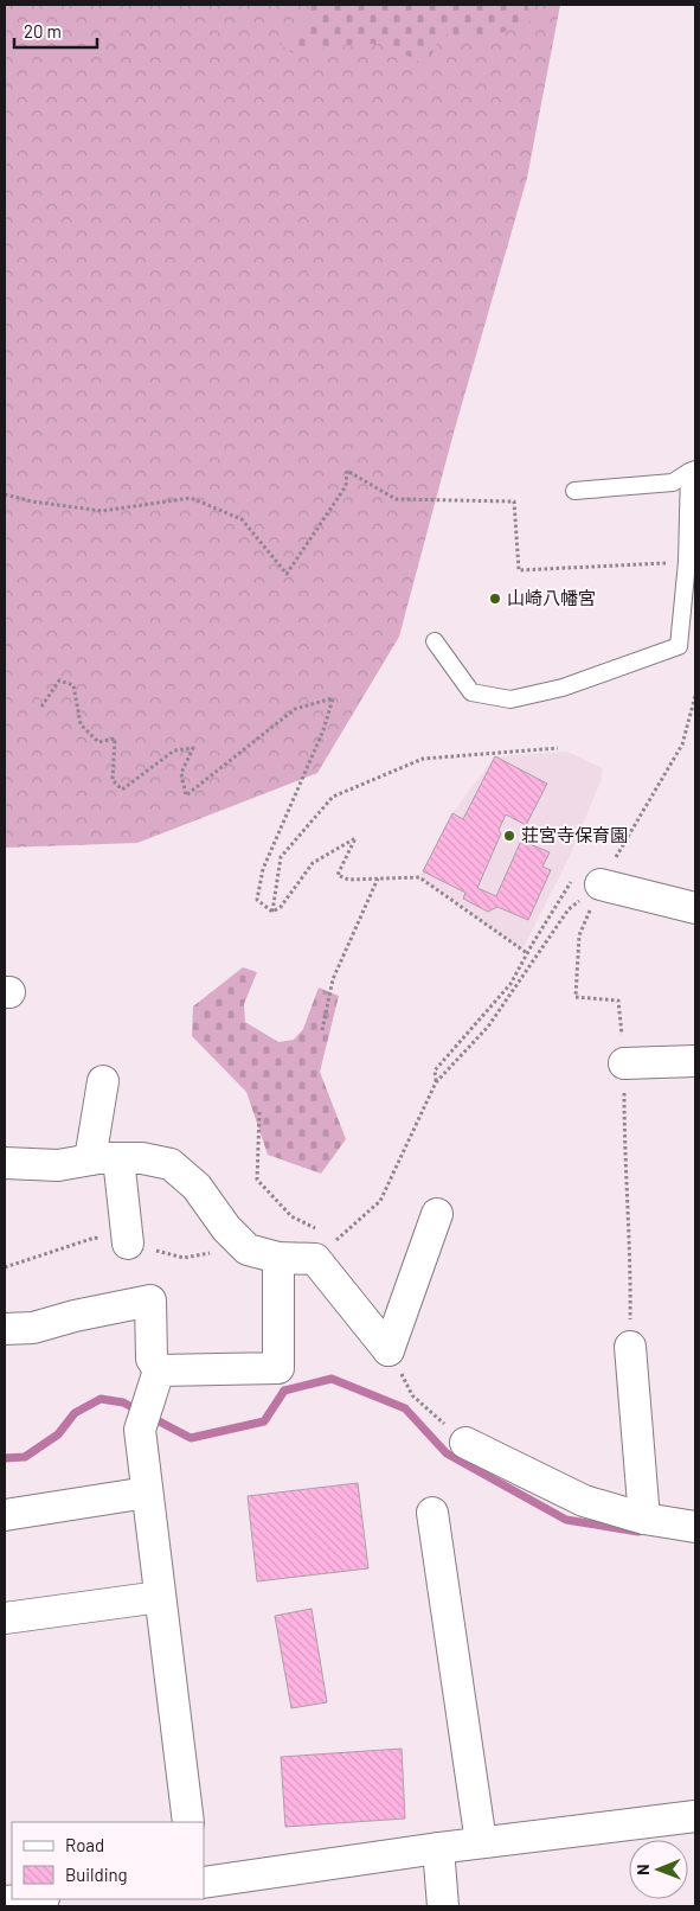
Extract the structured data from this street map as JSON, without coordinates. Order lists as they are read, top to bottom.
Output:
{
  "places": ["山崎八幡宮", "荘宮寺保育園"],
  "legend": ["Road", "Building"],
  "scale_bar": "20 m",
  "north": "left"
}
